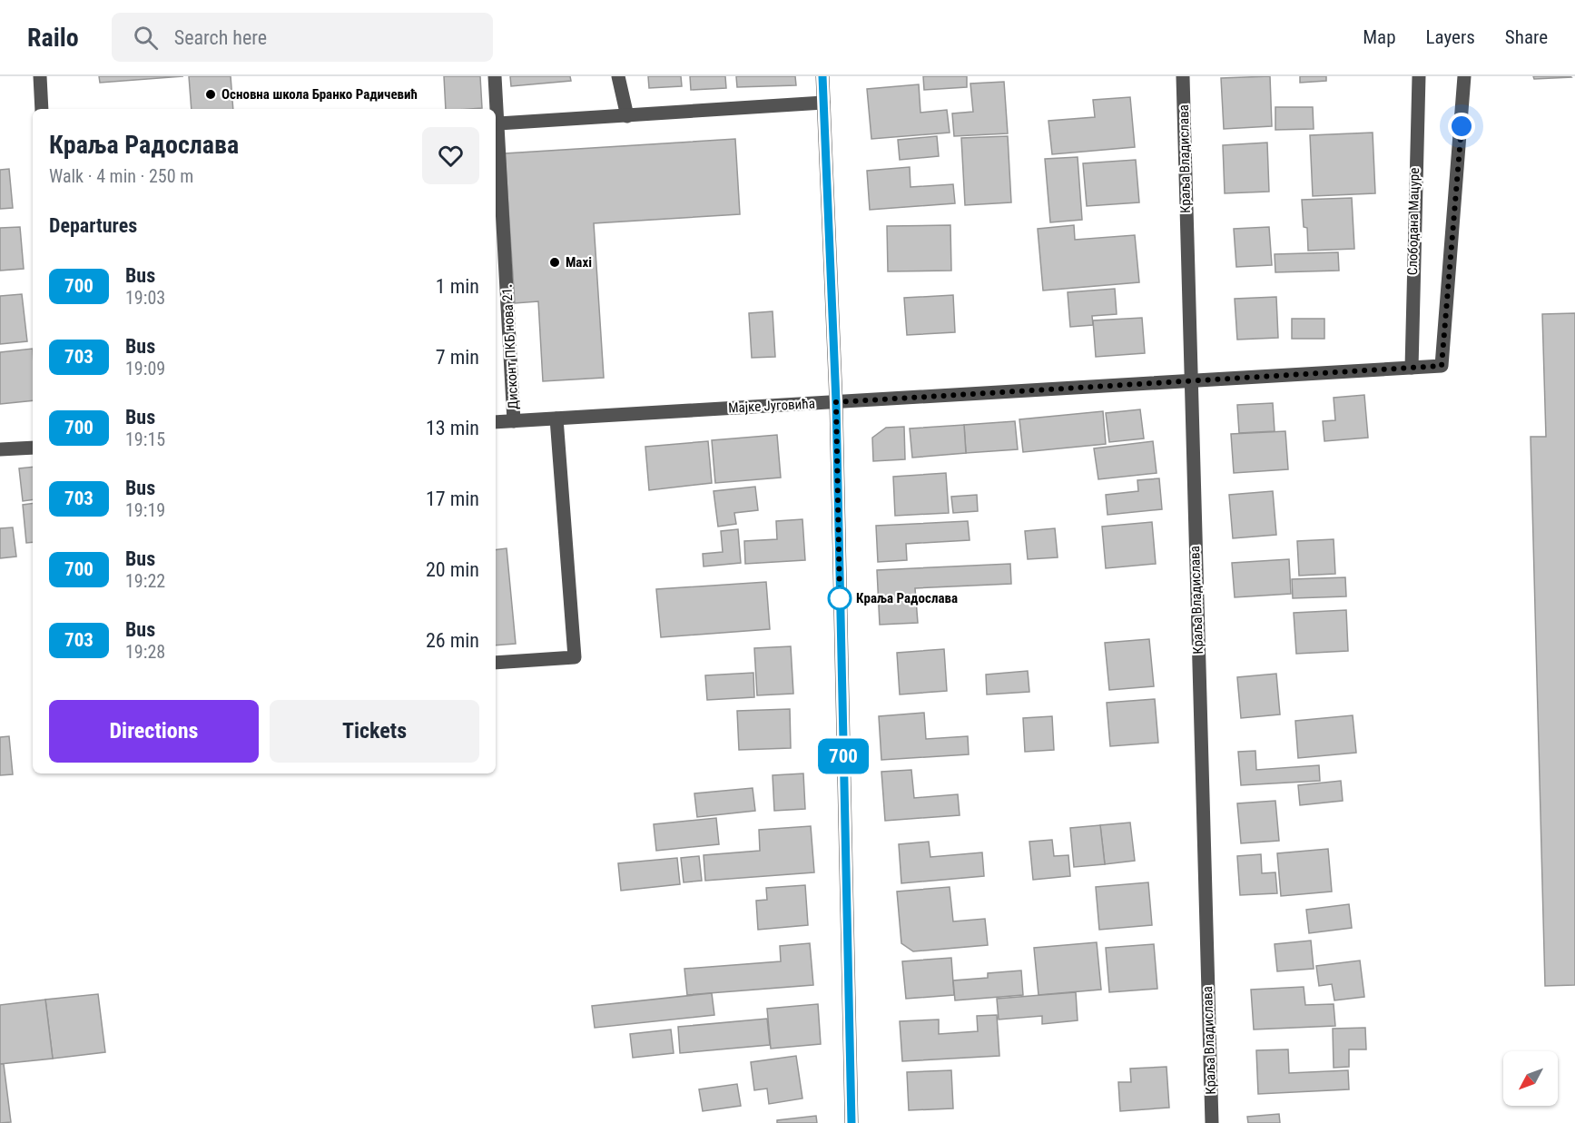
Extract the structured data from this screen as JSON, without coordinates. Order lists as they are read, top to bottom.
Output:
{
  "streets": {
    "street": [
      "Краља Владислава",
      "Слободана Мацуре",
      "Дисконт ПКБ нова 21.",
      "Мајке Југовића"
    ]
  },
  "crossings": [
    ["Краља Владислава", "Мајке Југовића"],
    ["Слободана Мацуре", "Мајке Југовића"],
    ["Дисконт ПКБ нова 21.", "Мајке Југовића"]
  ],
  "places": ["Основна школа Бранко Радичевић", "Maxi", "Краља Радослава"],
  "lines": ["bus line 700"],
  "north": "bottom left",
  "page": {
    "header": "Railo",
    "search": "Search here",
    "nav": ["Map", "Layers", "Share"],
    "on_map": "700",
    "heading": [
      ["Краља Радослава", "Walk · 4 min · 250 m"],
      "Departures"
    ],
    "list": [
      {
        "mark": "700",
        "name": "Bus",
        "note": "19:03",
        "value": "1 min"
      },
      {
        "mark": "703",
        "name": "Bus",
        "note": "19:09",
        "value": "7 min"
      },
      {
        "mark": "700",
        "name": "Bus",
        "note": "19:15",
        "value": "13 min"
      },
      {
        "mark": "703",
        "name": "Bus",
        "note": "19:19",
        "value": "17 min"
      },
      {
        "mark": "700",
        "name": "Bus",
        "note": "19:22",
        "value": "20 min"
      },
      {
        "mark": "703",
        "name": "Bus",
        "note": "19:28",
        "value": "26 min"
      }
    ],
    "buttons": ["Directions", "Tickets"]
  }
}
